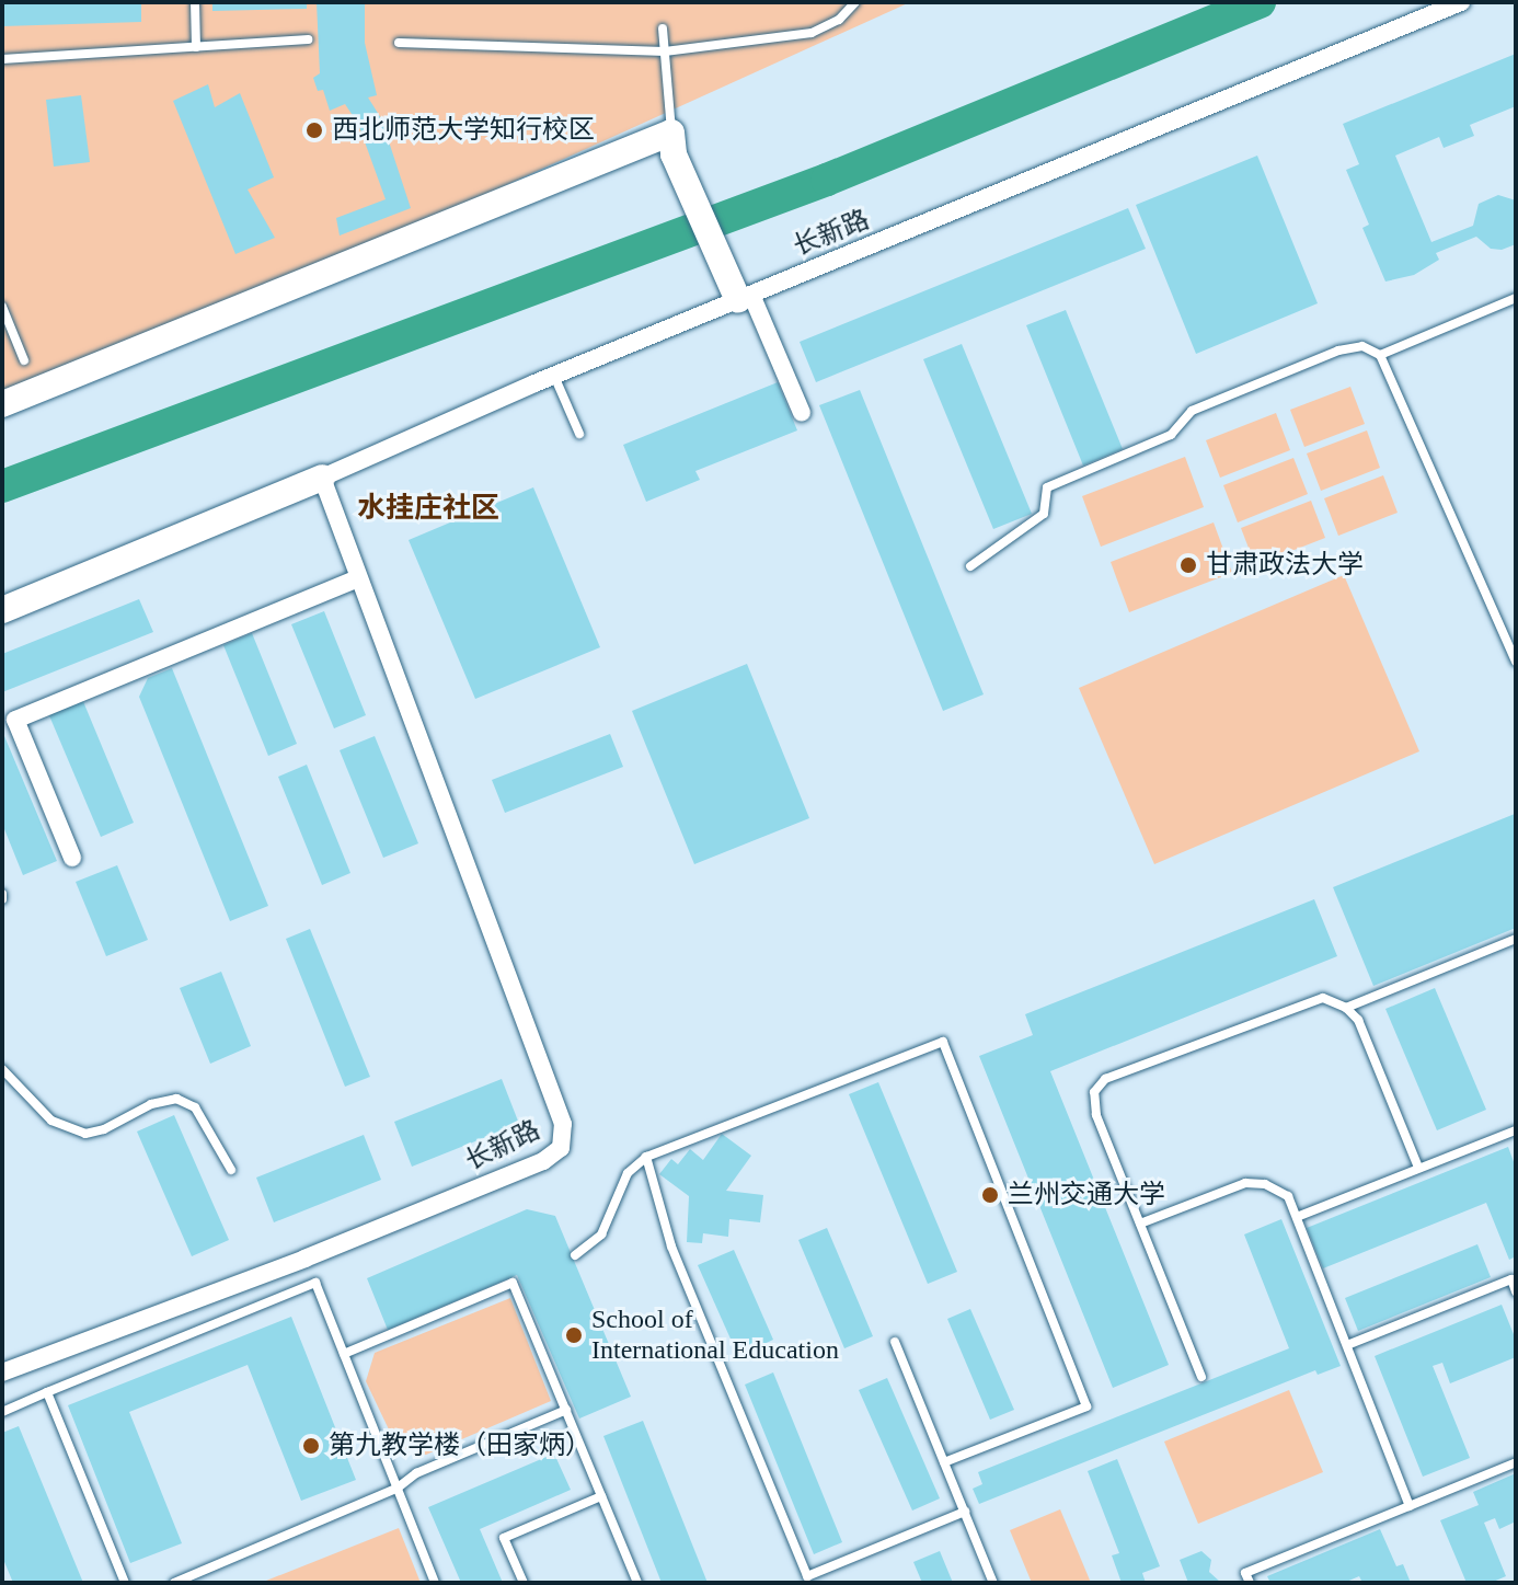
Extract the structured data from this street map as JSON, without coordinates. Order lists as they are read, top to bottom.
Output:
{
  "streets": {
    "street": ["长新路"]
  },
  "districts": ["水挂庄社区"],
  "places": [
    "西北师范大学知行校区",
    "甘肃政法大学",
    "兰州交通大学",
    "School of International Education",
    "第九教学楼（田家炳）"
  ]
}
